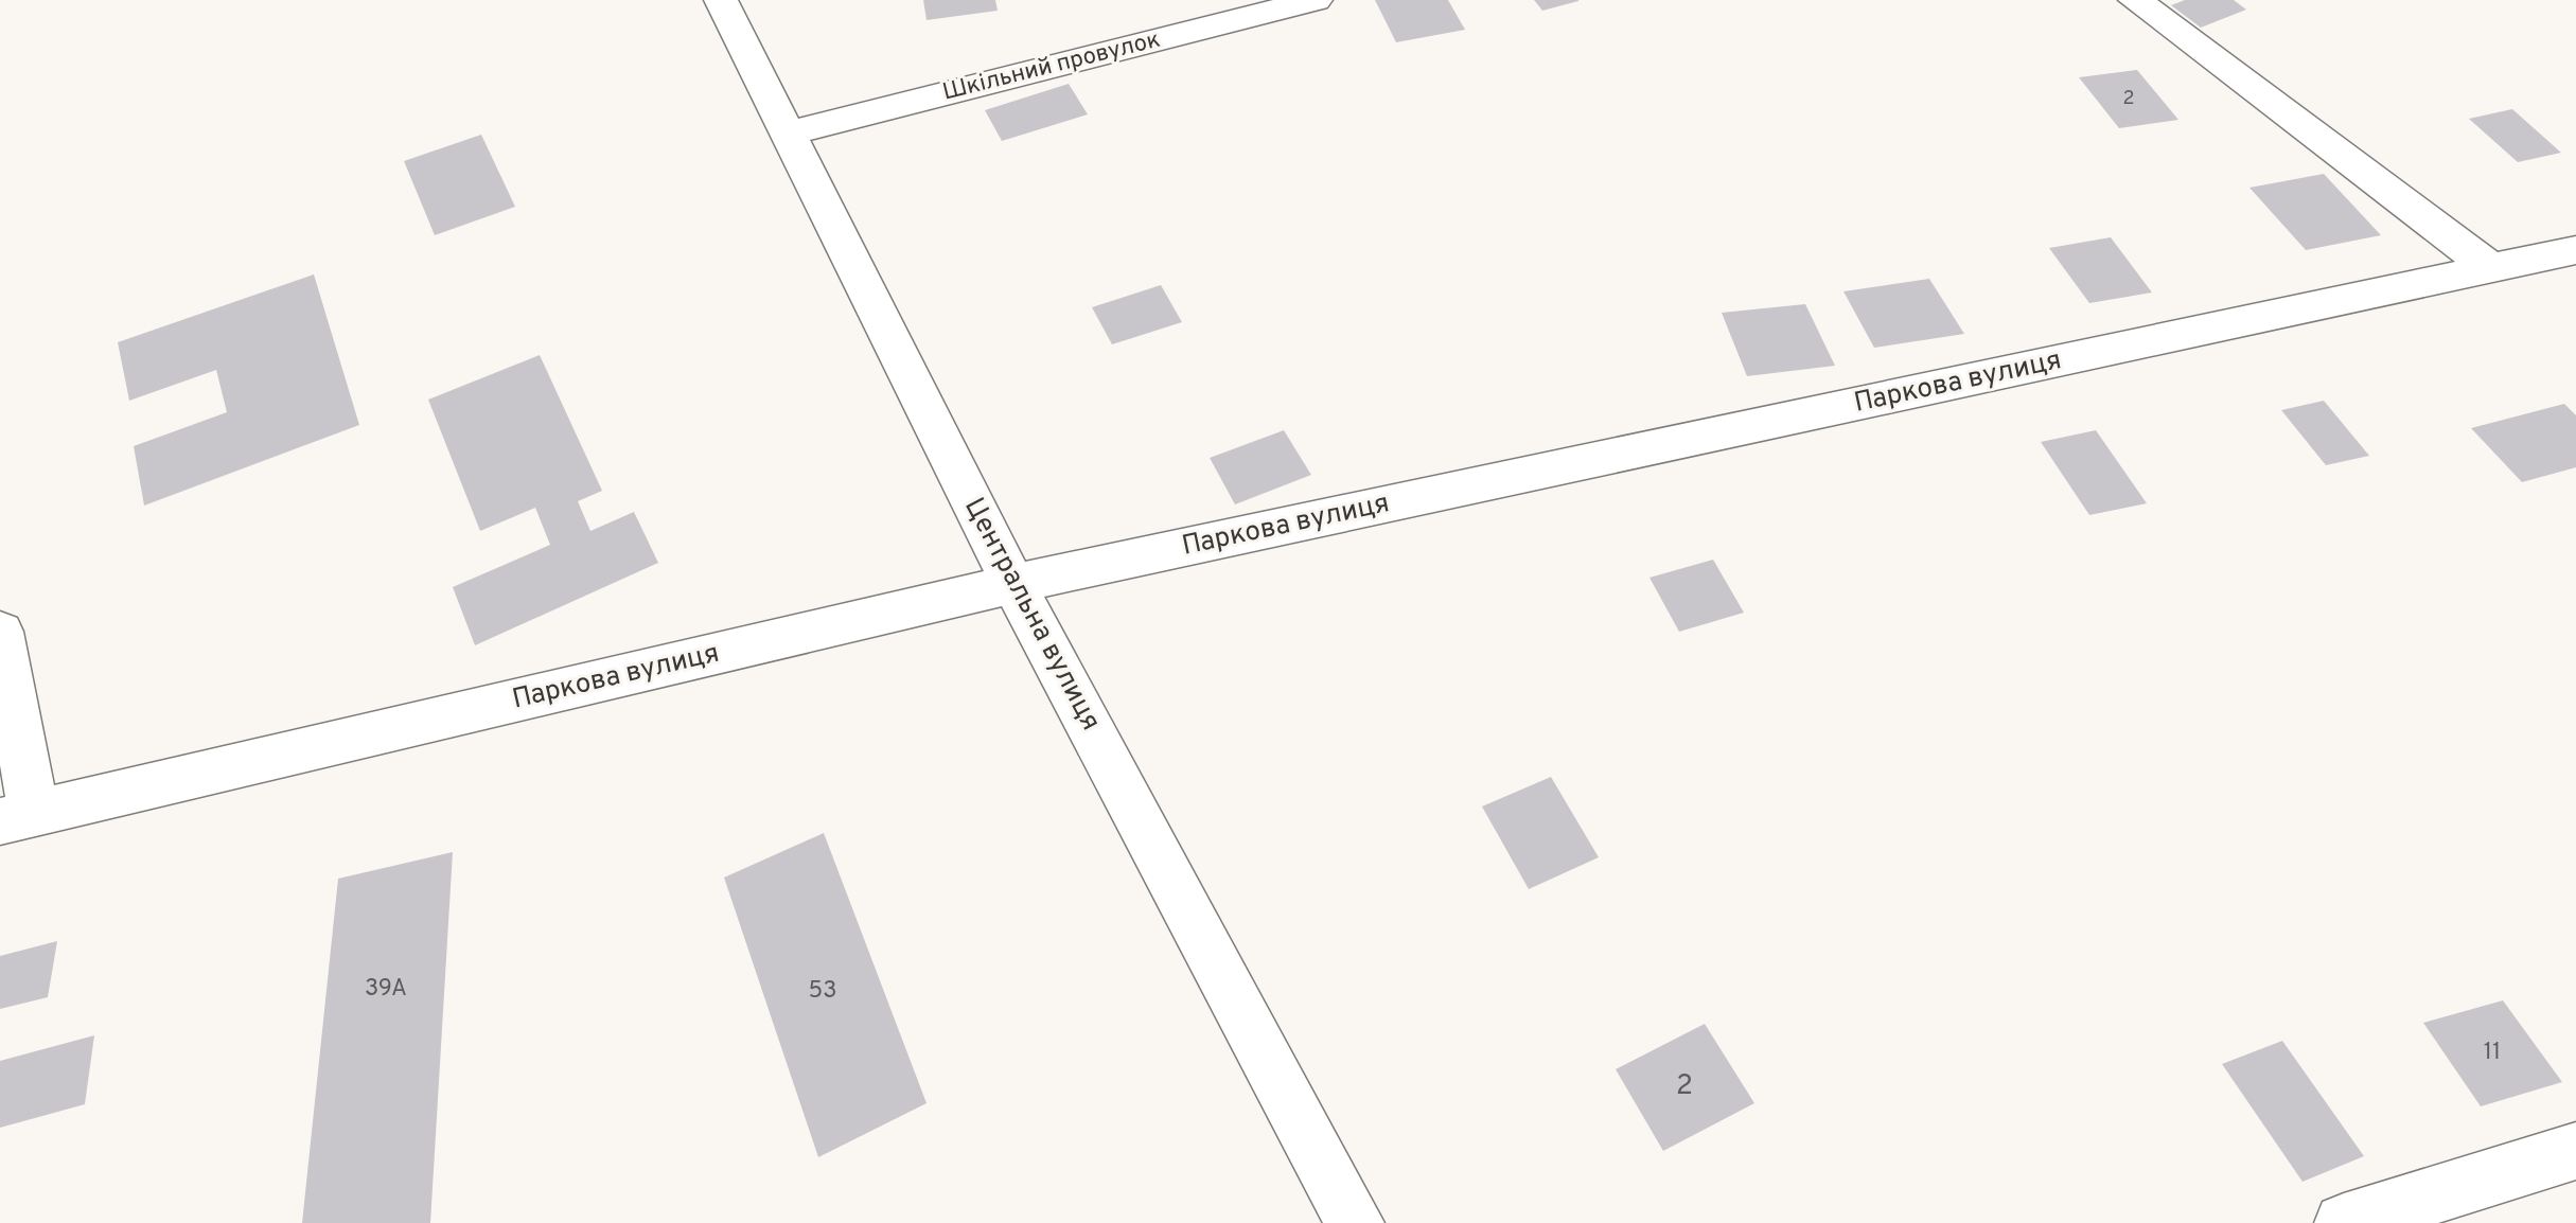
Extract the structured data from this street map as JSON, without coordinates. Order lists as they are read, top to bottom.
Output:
{
  "streets": {
    "street": ["Шкільний провулок", "Паркова вулиця", "Центральна вулиця"]
  },
  "crossings": [
    ["Шкільний провулок", "Центральна вулиця"],
    ["Паркова вулиця", "Центральна вулиця"]
  ],
  "house_numbers": [
    "2",
    "39А",
    "53",
    "11",
    "2"
  ]
}
